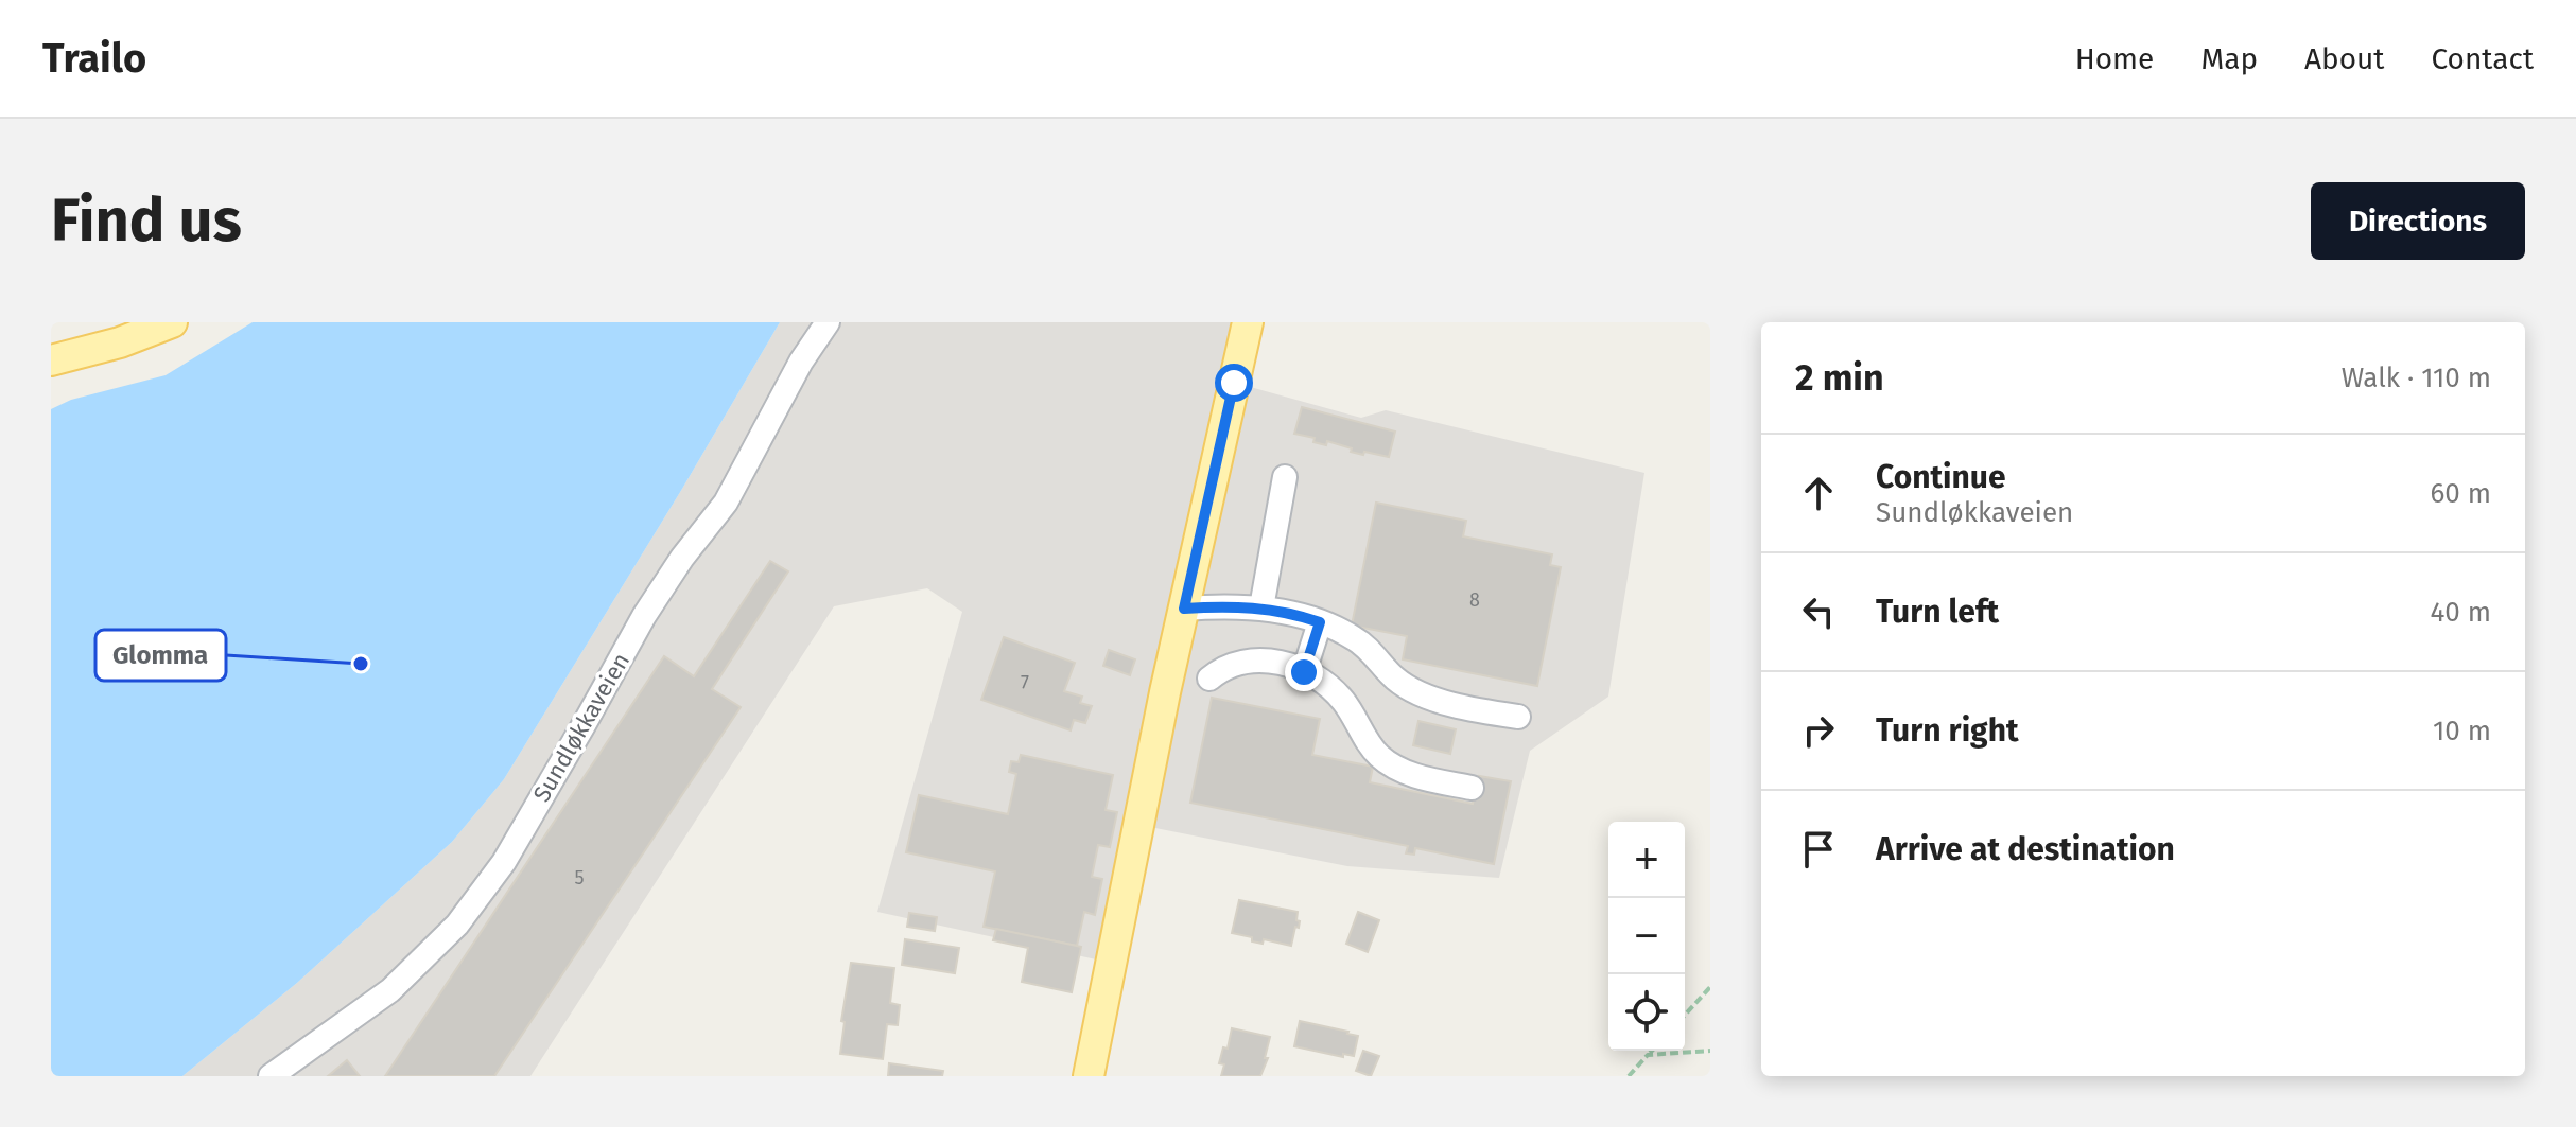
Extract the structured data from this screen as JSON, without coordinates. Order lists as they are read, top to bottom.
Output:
{
  "streets": {
    "street": ["Sundløkkaveien"]
  },
  "places": ["Glomma"],
  "house_numbers": ["8", "7", "5"],
  "page": {
    "header": "Trailo",
    "nav": [
      "Home",
      "Map",
      "About",
      "Contact"
    ],
    "buttons": "Directions",
    "title": "Find us",
    "heading": ["2 min", "Walk · 110 m"],
    "list": [
      ["Continue", "Sundløkkaveien", "60 m"],
      ["Turn left", "40 m"],
      ["Turn right", "10 m"],
      "Arrive at destination"
    ],
    "map_buttons": ["+", "−"]
  }
}
